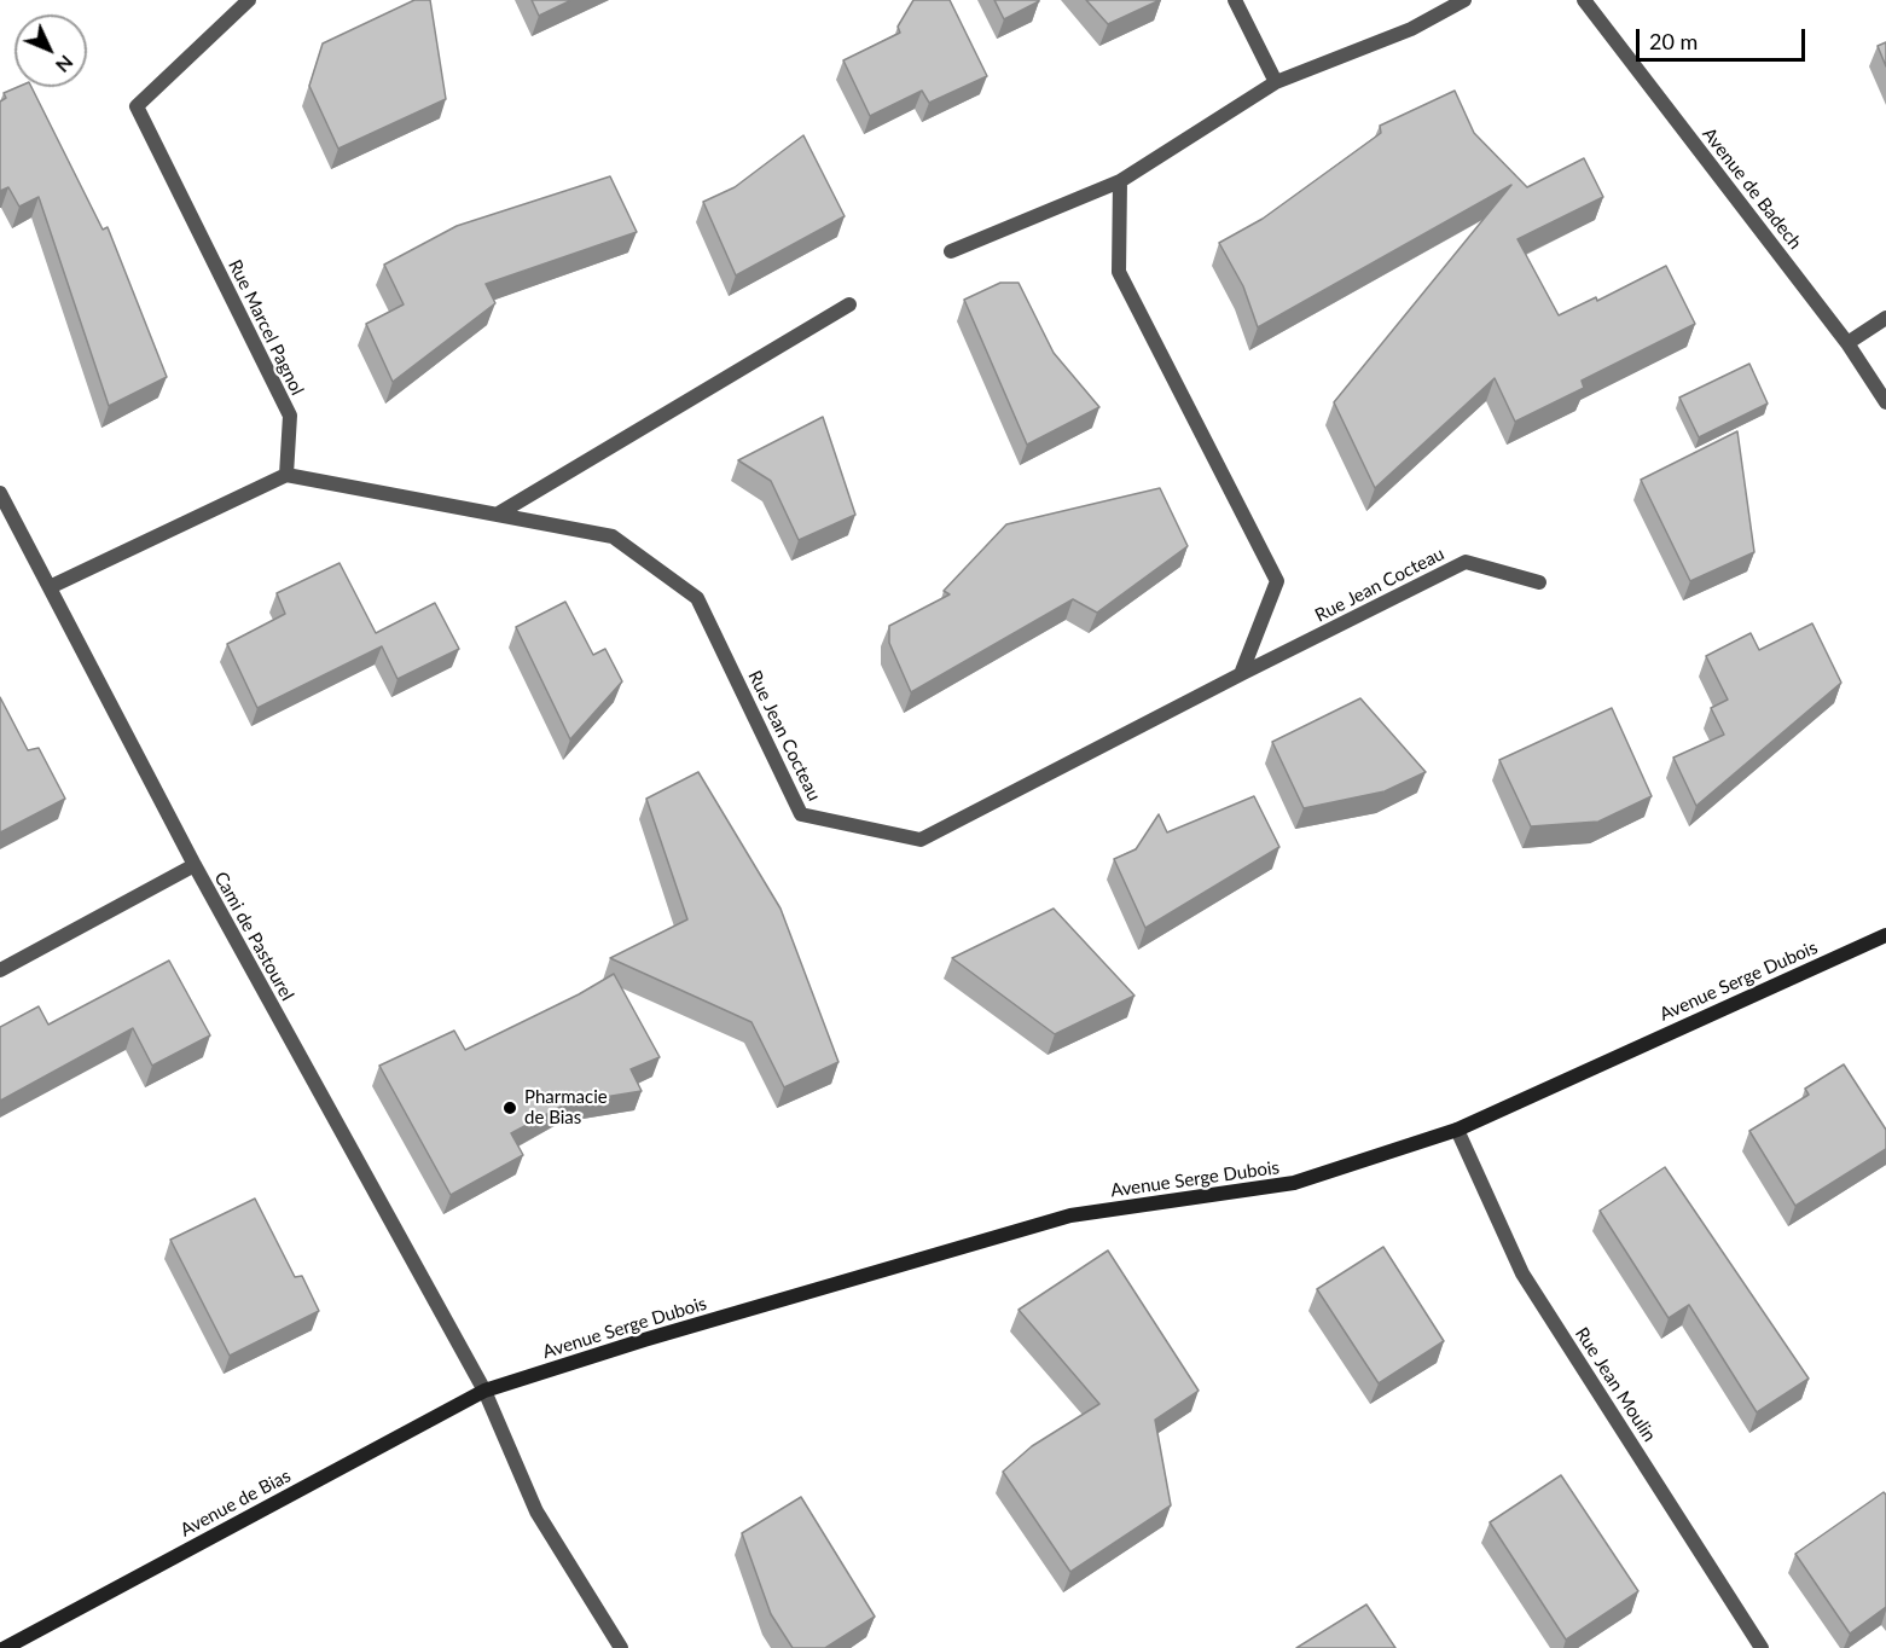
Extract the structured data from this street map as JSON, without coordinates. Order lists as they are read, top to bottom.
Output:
{
  "streets": {
    "street": [
      "Avenue de Badech",
      "Rue Marcel Pagnol",
      "Rue Jean Cocteau",
      "Cami de Pastourel",
      "Avenue Serge Dubois",
      "Rue Jean Moulin",
      "Avenue de Bias"
    ]
  },
  "crossings": [
    ["Rue Marcel Pagnol", "Rue Jean Cocteau"],
    ["Cami de Pastourel", "Avenue Serge Dubois"],
    ["Cami de Pastourel", "Avenue de Bias"],
    ["Avenue Serge Dubois", "Rue Jean Moulin"],
    ["Avenue Serge Dubois", "Avenue de Bias"]
  ],
  "places": ["Pharmacie de Bias"],
  "scale_bar": "20 m",
  "north": "bottom right"
}
